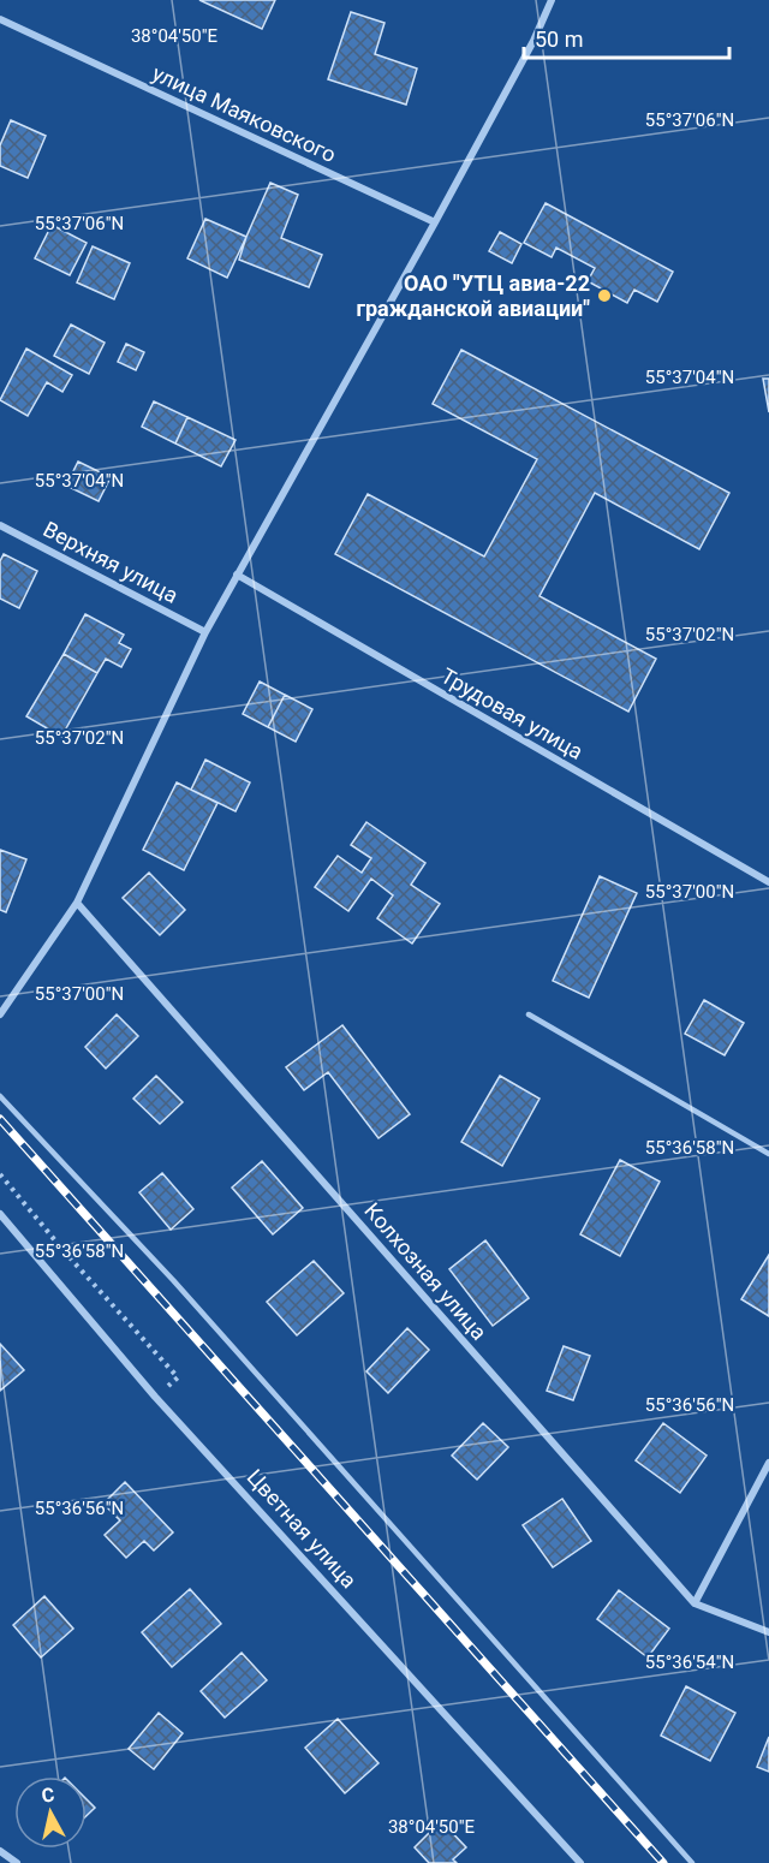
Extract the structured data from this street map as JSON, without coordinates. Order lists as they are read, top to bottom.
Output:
{
  "streets": {
    "street": [
      "улица Маяковского",
      "Верхняя улица",
      "Трудовая улица",
      "Колхозная улица",
      "Цветная улица"
    ]
  },
  "places": ["ОАО \"УТЦ авиа-22 гражданской авиации\""],
  "scale_bar": "50 m",
  "north": "top",
  "coordinates": [
    "38°04'50\"E",
    "55°37'06\"N",
    "55°37'04\"N",
    "55°37'02\"N",
    "55°37'00\"N",
    "55°36'58\"N",
    "55°36'56\"N",
    "55°36'54\"N"
  ]
}
